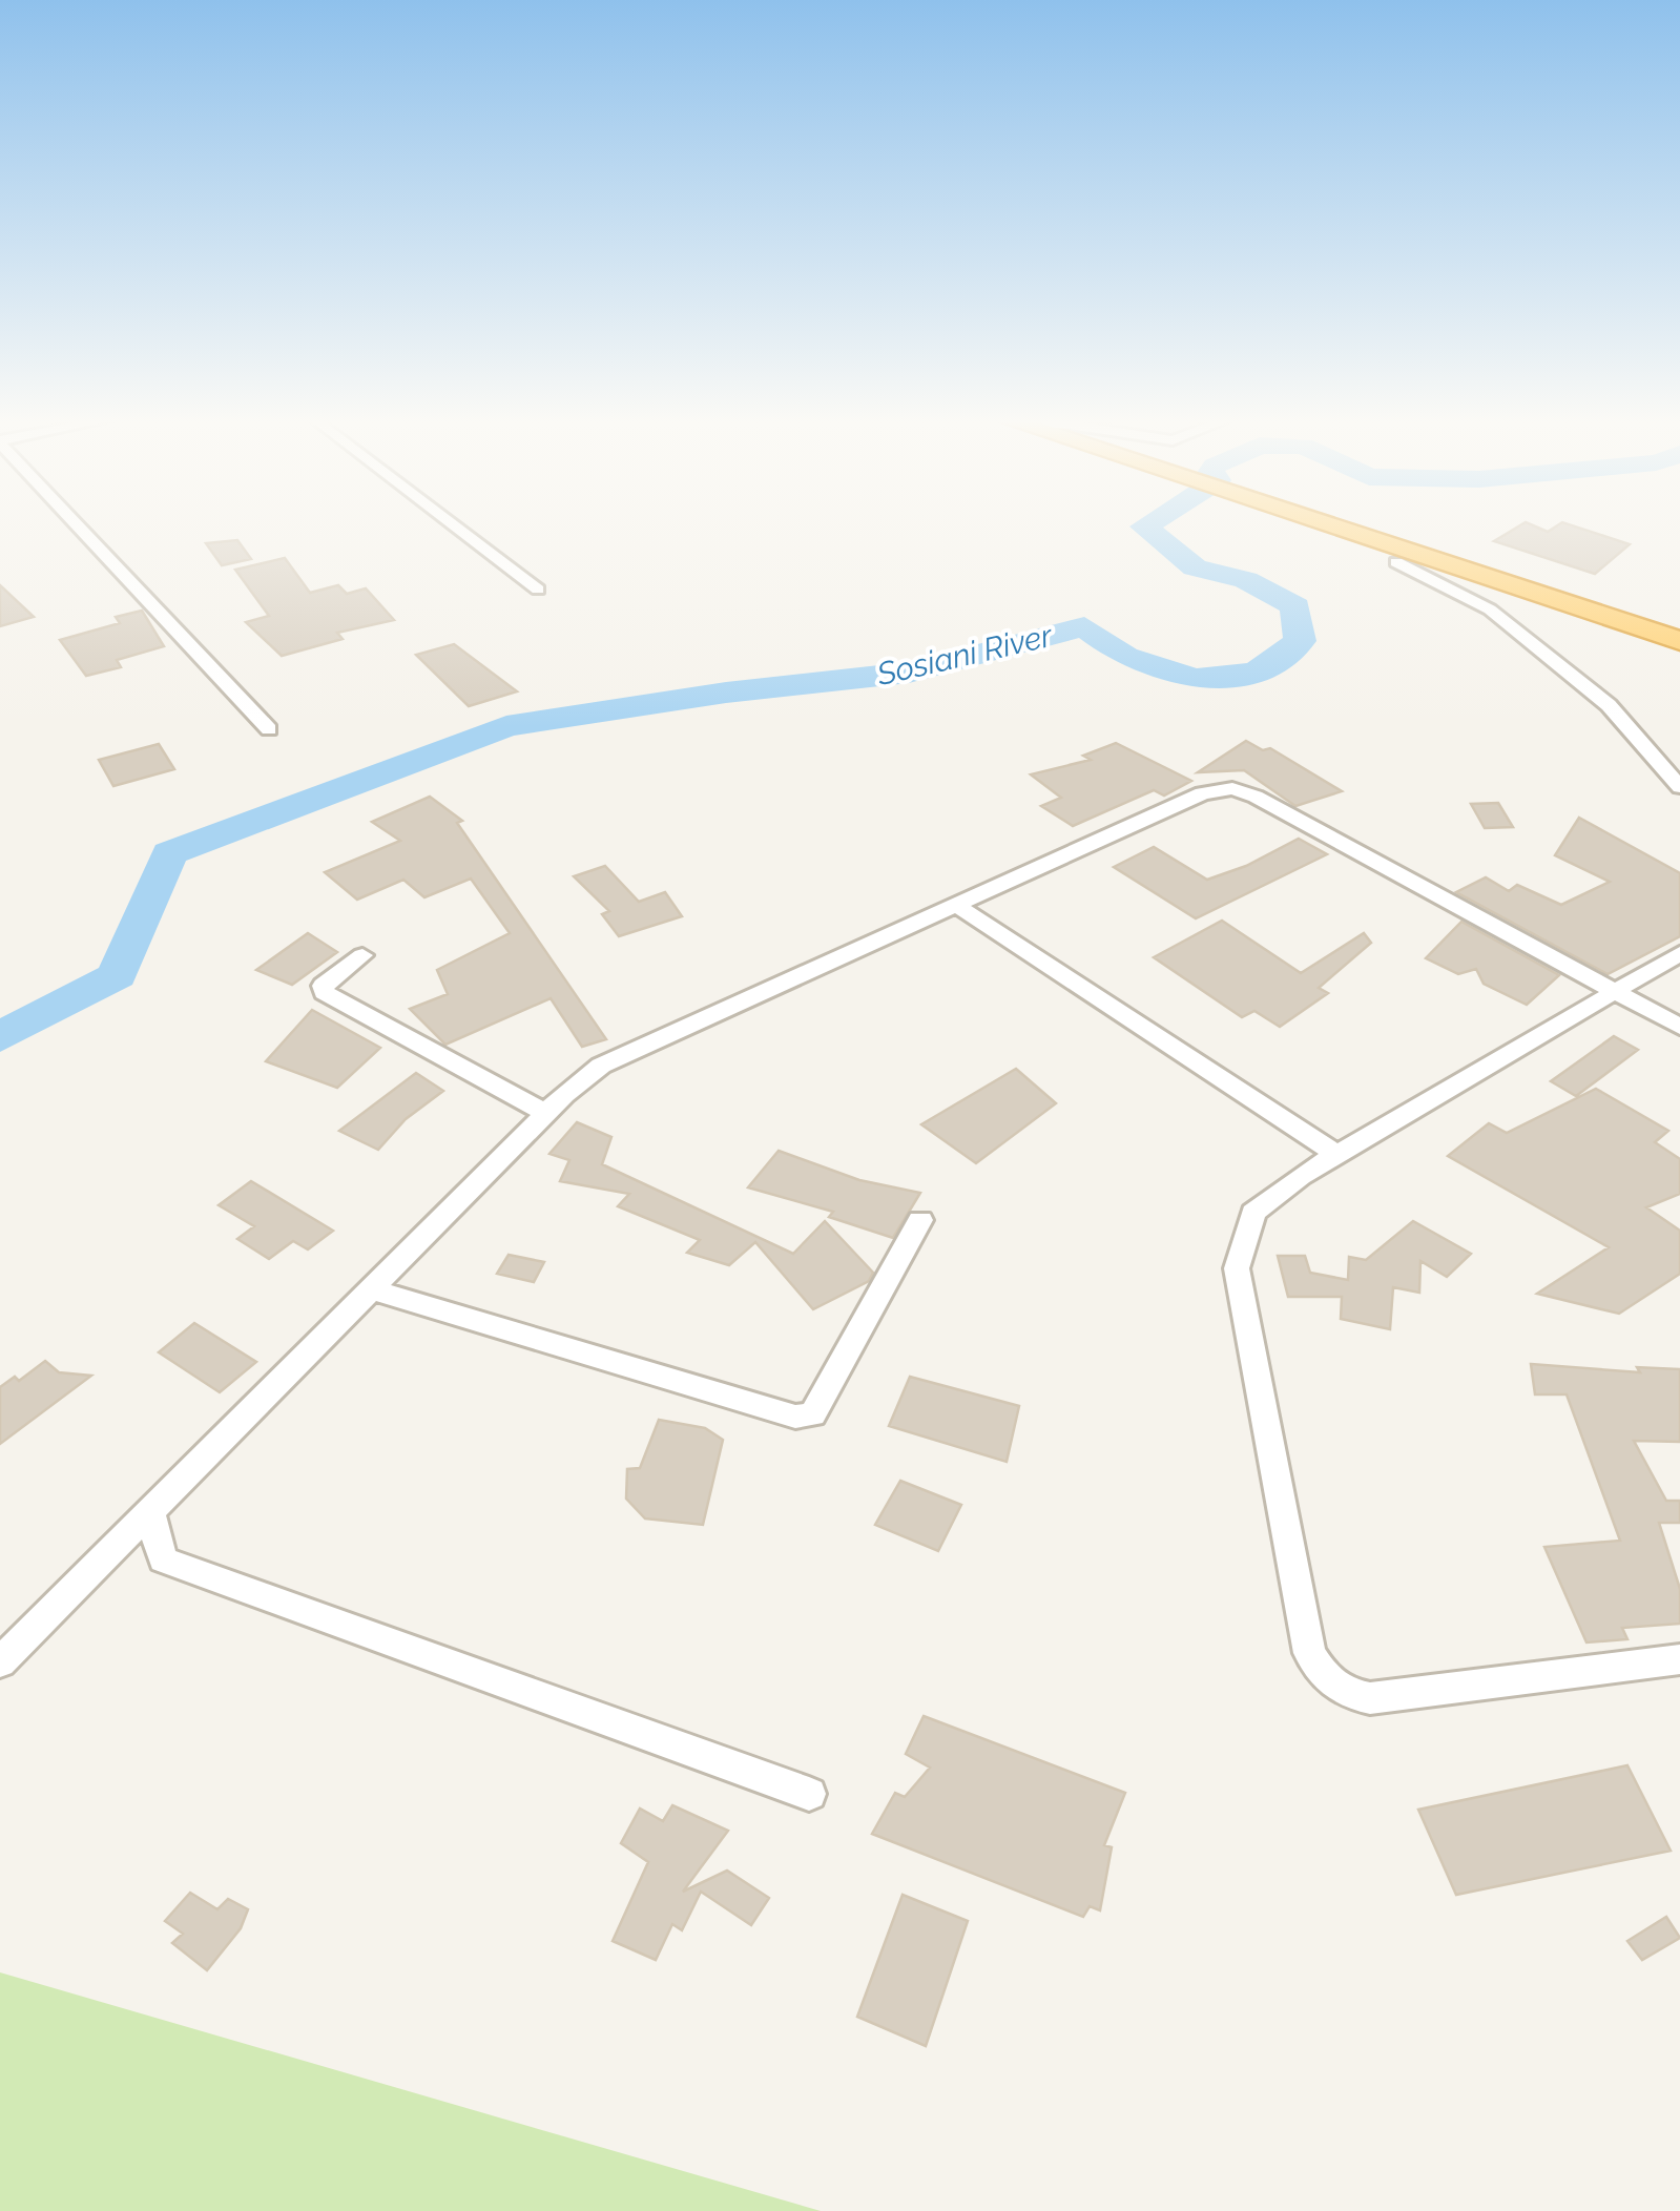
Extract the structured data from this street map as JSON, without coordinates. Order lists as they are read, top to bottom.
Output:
{
  "water": ["Sosiani River"]
}
